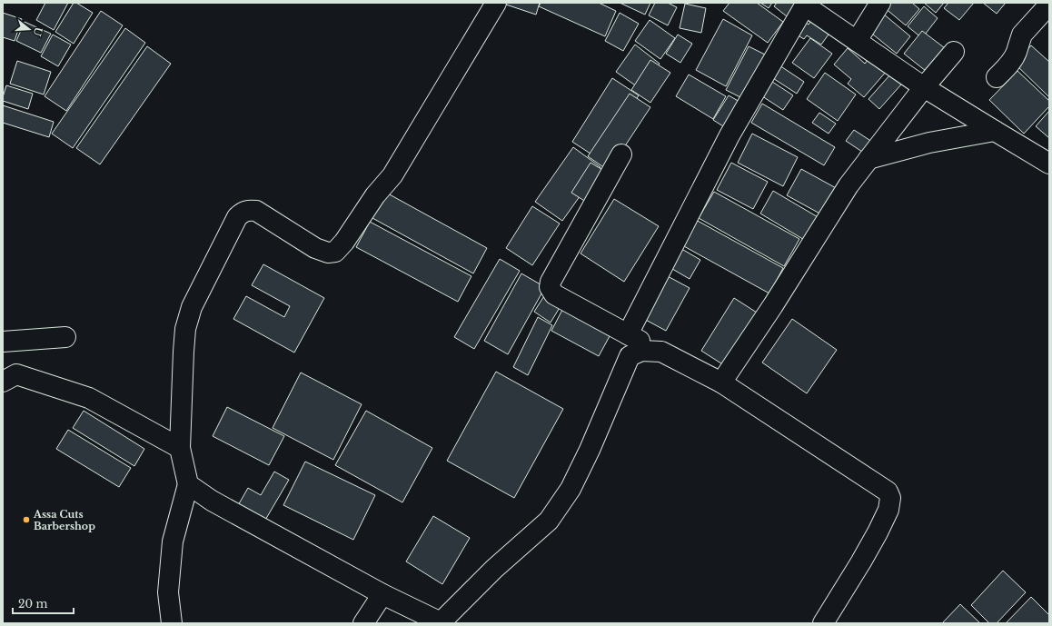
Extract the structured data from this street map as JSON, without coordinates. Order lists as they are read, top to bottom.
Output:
{
  "places": ["Assa Cuts Barbershop"],
  "scale_bar": "20 m",
  "north": "right"
}
